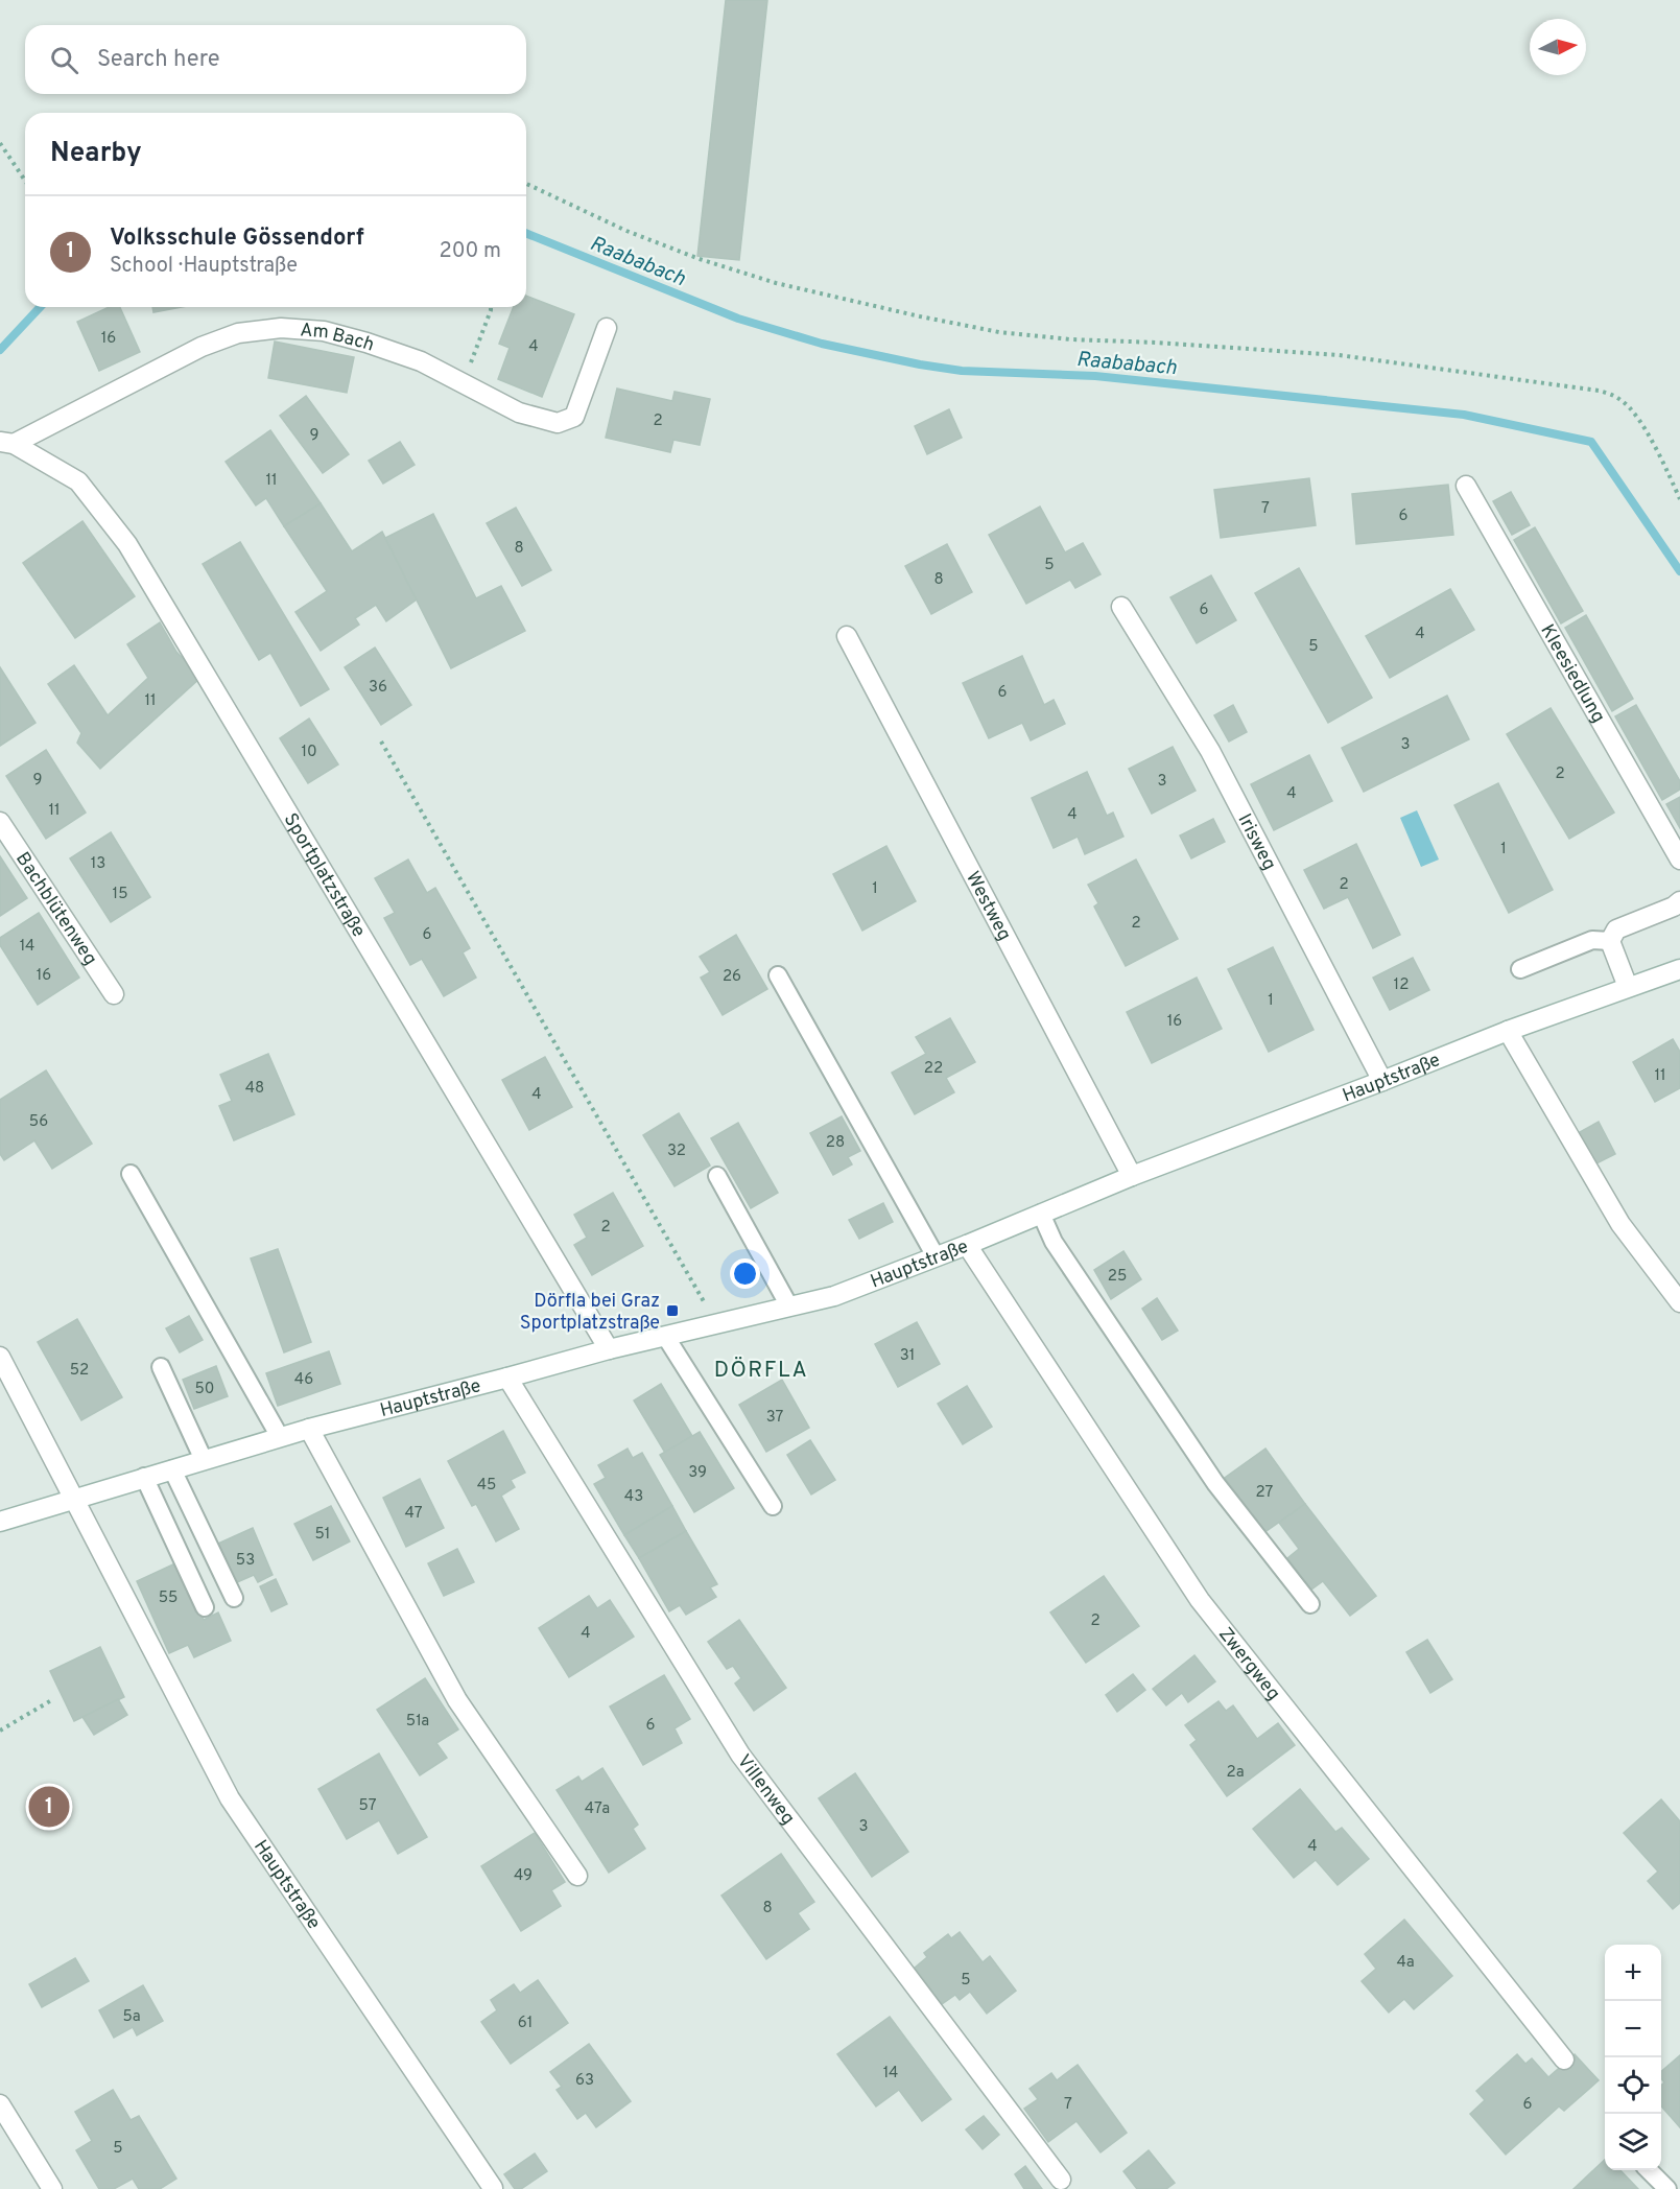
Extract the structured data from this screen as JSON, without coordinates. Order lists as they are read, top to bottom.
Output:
{
  "streets": {
    "street": [
      "Am Bach",
      "Kleesiedlung",
      "Irisweg",
      "Sportplatzstraße",
      "Westweg",
      "Bachblütenweg",
      "Hauptstraße",
      "Zwergweg",
      "Villenweg"
    ]
  },
  "crossings": [
    ["Am Bach", "Sportplatzstraße"],
    ["Irisweg", "Hauptstraße"],
    ["Sportplatzstraße", "Hauptstraße"],
    ["Westweg", "Hauptstraße"],
    ["Hauptstraße", "Zwergweg"],
    ["Hauptstraße", "Villenweg"]
  ],
  "districts": ["DÖRFLA"],
  "water": ["Raababach"],
  "places": {
    "transit": ["Dörfla bei Graz Sportplatzstraße"]
  },
  "house_numbers": [
    "16",
    "4",
    "2",
    "9",
    "11",
    "7",
    "6",
    "8",
    "5",
    "8",
    "6",
    "4",
    "5",
    "36",
    "6",
    "11",
    "3",
    "10",
    "2",
    "9",
    "3",
    "4",
    "11",
    "4",
    "1",
    "13",
    "2",
    "1",
    "15",
    "2",
    "6",
    "14",
    "16",
    "26",
    "12",
    "1",
    "16",
    "22",
    "11",
    "48",
    "4",
    "56",
    "28",
    "32",
    "2",
    "25",
    "31",
    "52",
    "46",
    "50",
    "37",
    "39",
    "45",
    "27",
    "43",
    "47",
    "51",
    "53",
    "55",
    "2",
    "4",
    "51a",
    "6",
    "2a",
    "57",
    "47a",
    "3",
    "4",
    "49",
    "8",
    "4a",
    "5",
    "5a",
    "61",
    "14",
    "63",
    "7",
    "6",
    "5"
  ],
  "north": "right",
  "page": {
    "search": "Search here",
    "heading": "Nearby",
    "list": [
      {
        "mark": "1",
        "name": "Volksschule Gössendorf",
        "note": "School · Hauptstraße",
        "value": "200 m"
      }
    ],
    "pins": "1",
    "map_buttons": ["+", "−"]
  }
}
